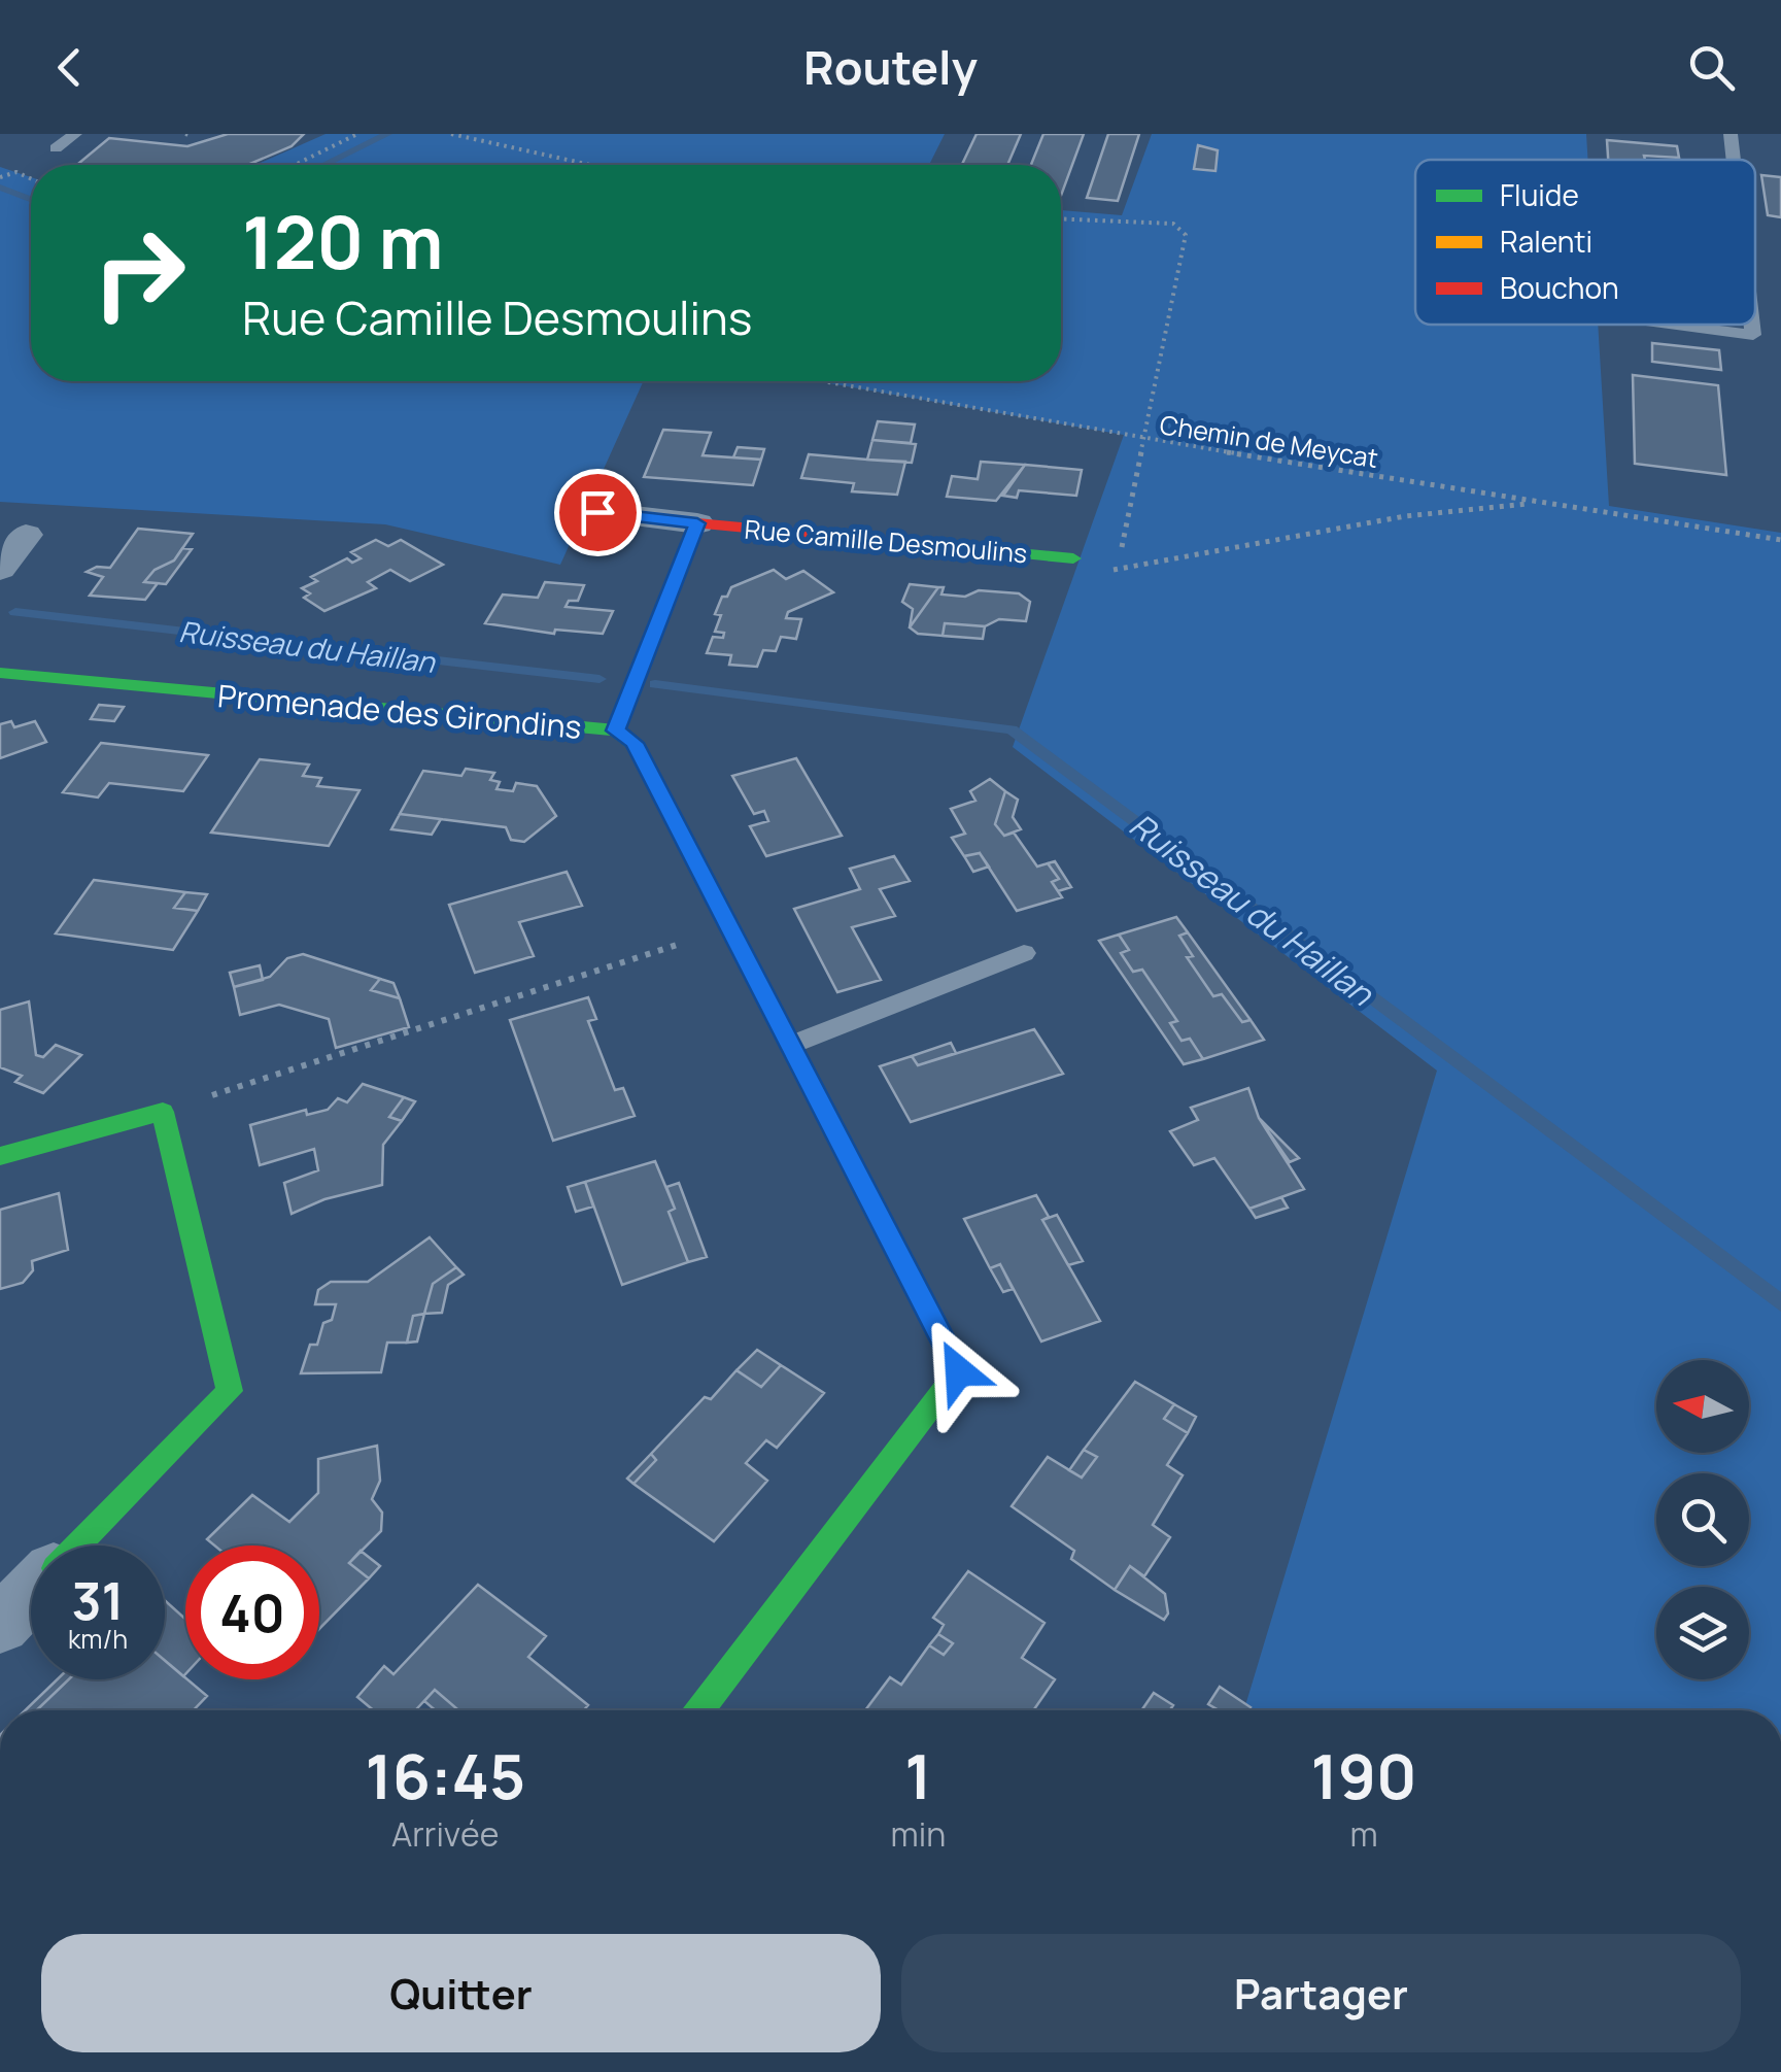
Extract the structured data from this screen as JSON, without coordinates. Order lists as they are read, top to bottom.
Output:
{
  "streets": {
    "street": ["Rue Camille Desmoulins", "Promenade des Girondins"],
    "path": ["Chemin de Meycat"]
  },
  "water": ["Ruisseau du Haillan"],
  "legend": ["Fluide", "Ralenti", "Bouchon"],
  "north": "left",
  "page": {
    "header": "Routely",
    "turn": ["120 m", "Rue Camille Desmoulins"],
    "speed": "31 km/h",
    "limit": "40",
    "eta": [
      "16:45",
      "Arrivée",
      "1",
      "min",
      "190",
      "m"
    ],
    "buttons": ["Quitter", "Partager"]
  }
}
